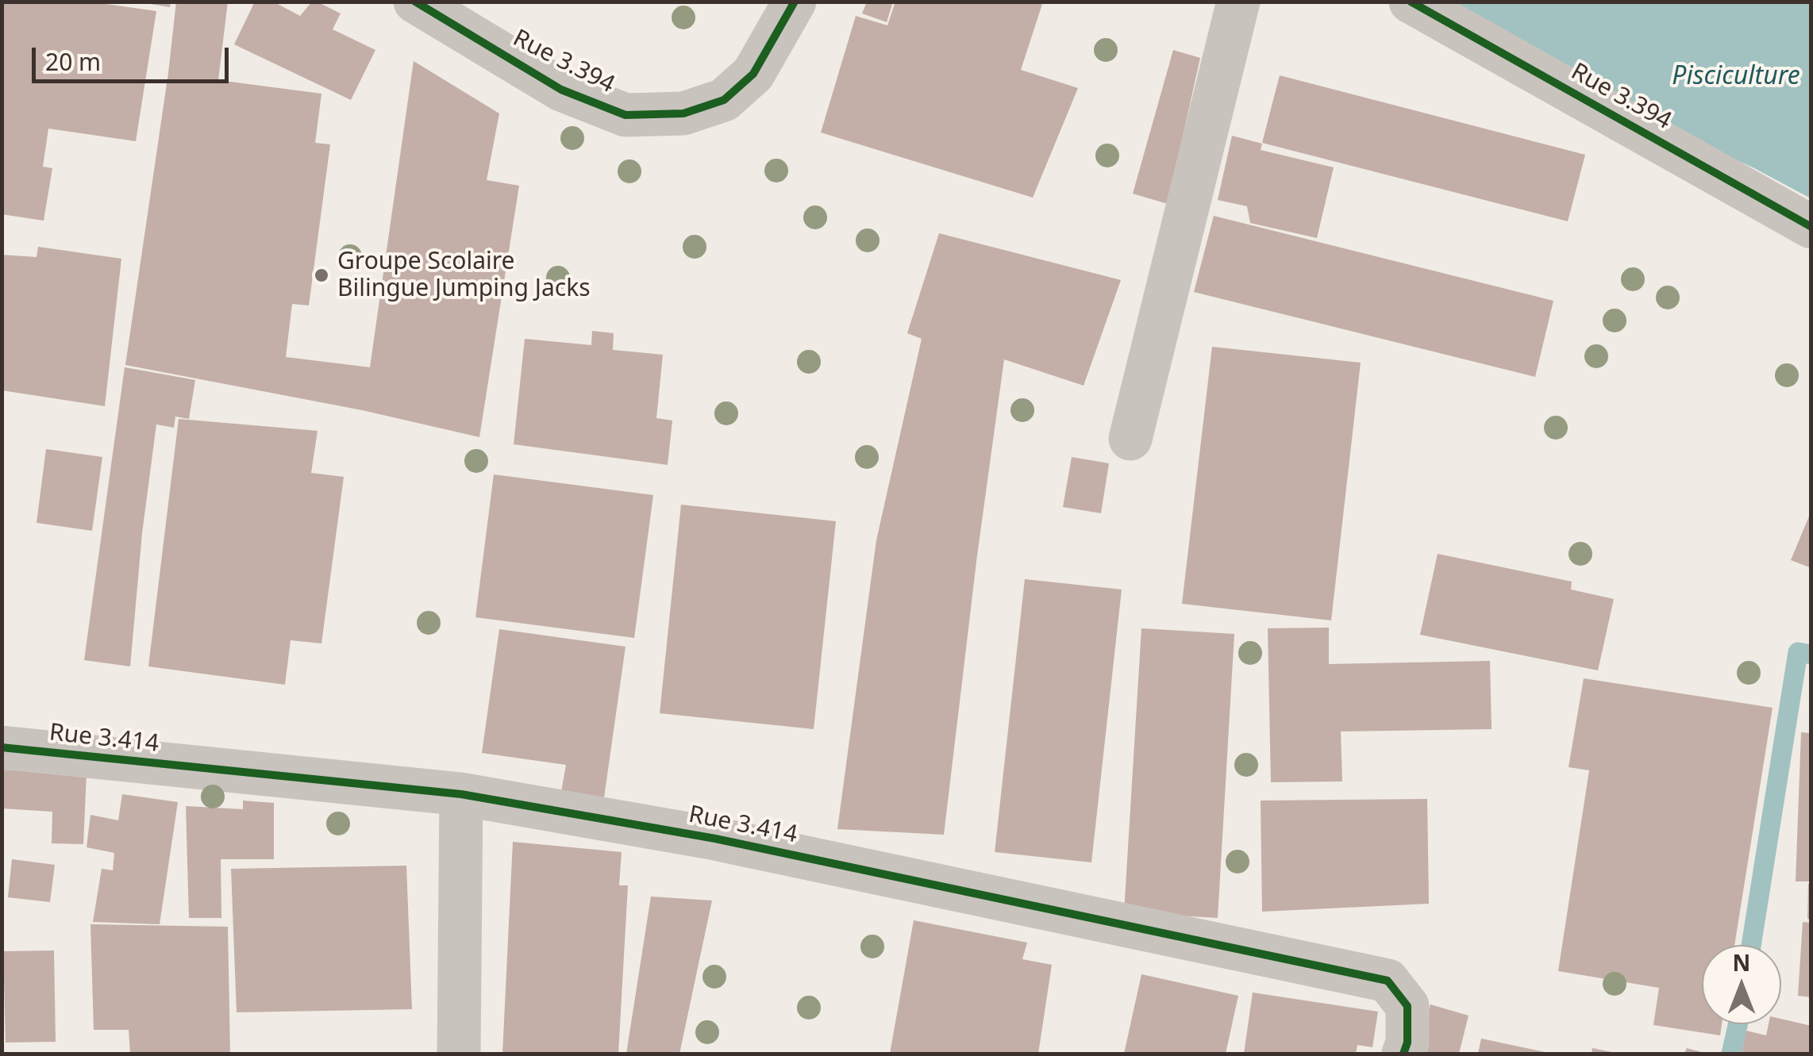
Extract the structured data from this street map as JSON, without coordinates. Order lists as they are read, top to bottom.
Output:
{
  "streets": {
    "street": ["Rue 3.394", "Rue 3.414"]
  },
  "water": ["Pisciculture"],
  "places": ["Groupe Scolaire Bilingue Jumping Jacks"],
  "scale_bar": "20 m",
  "north": "top"
}
